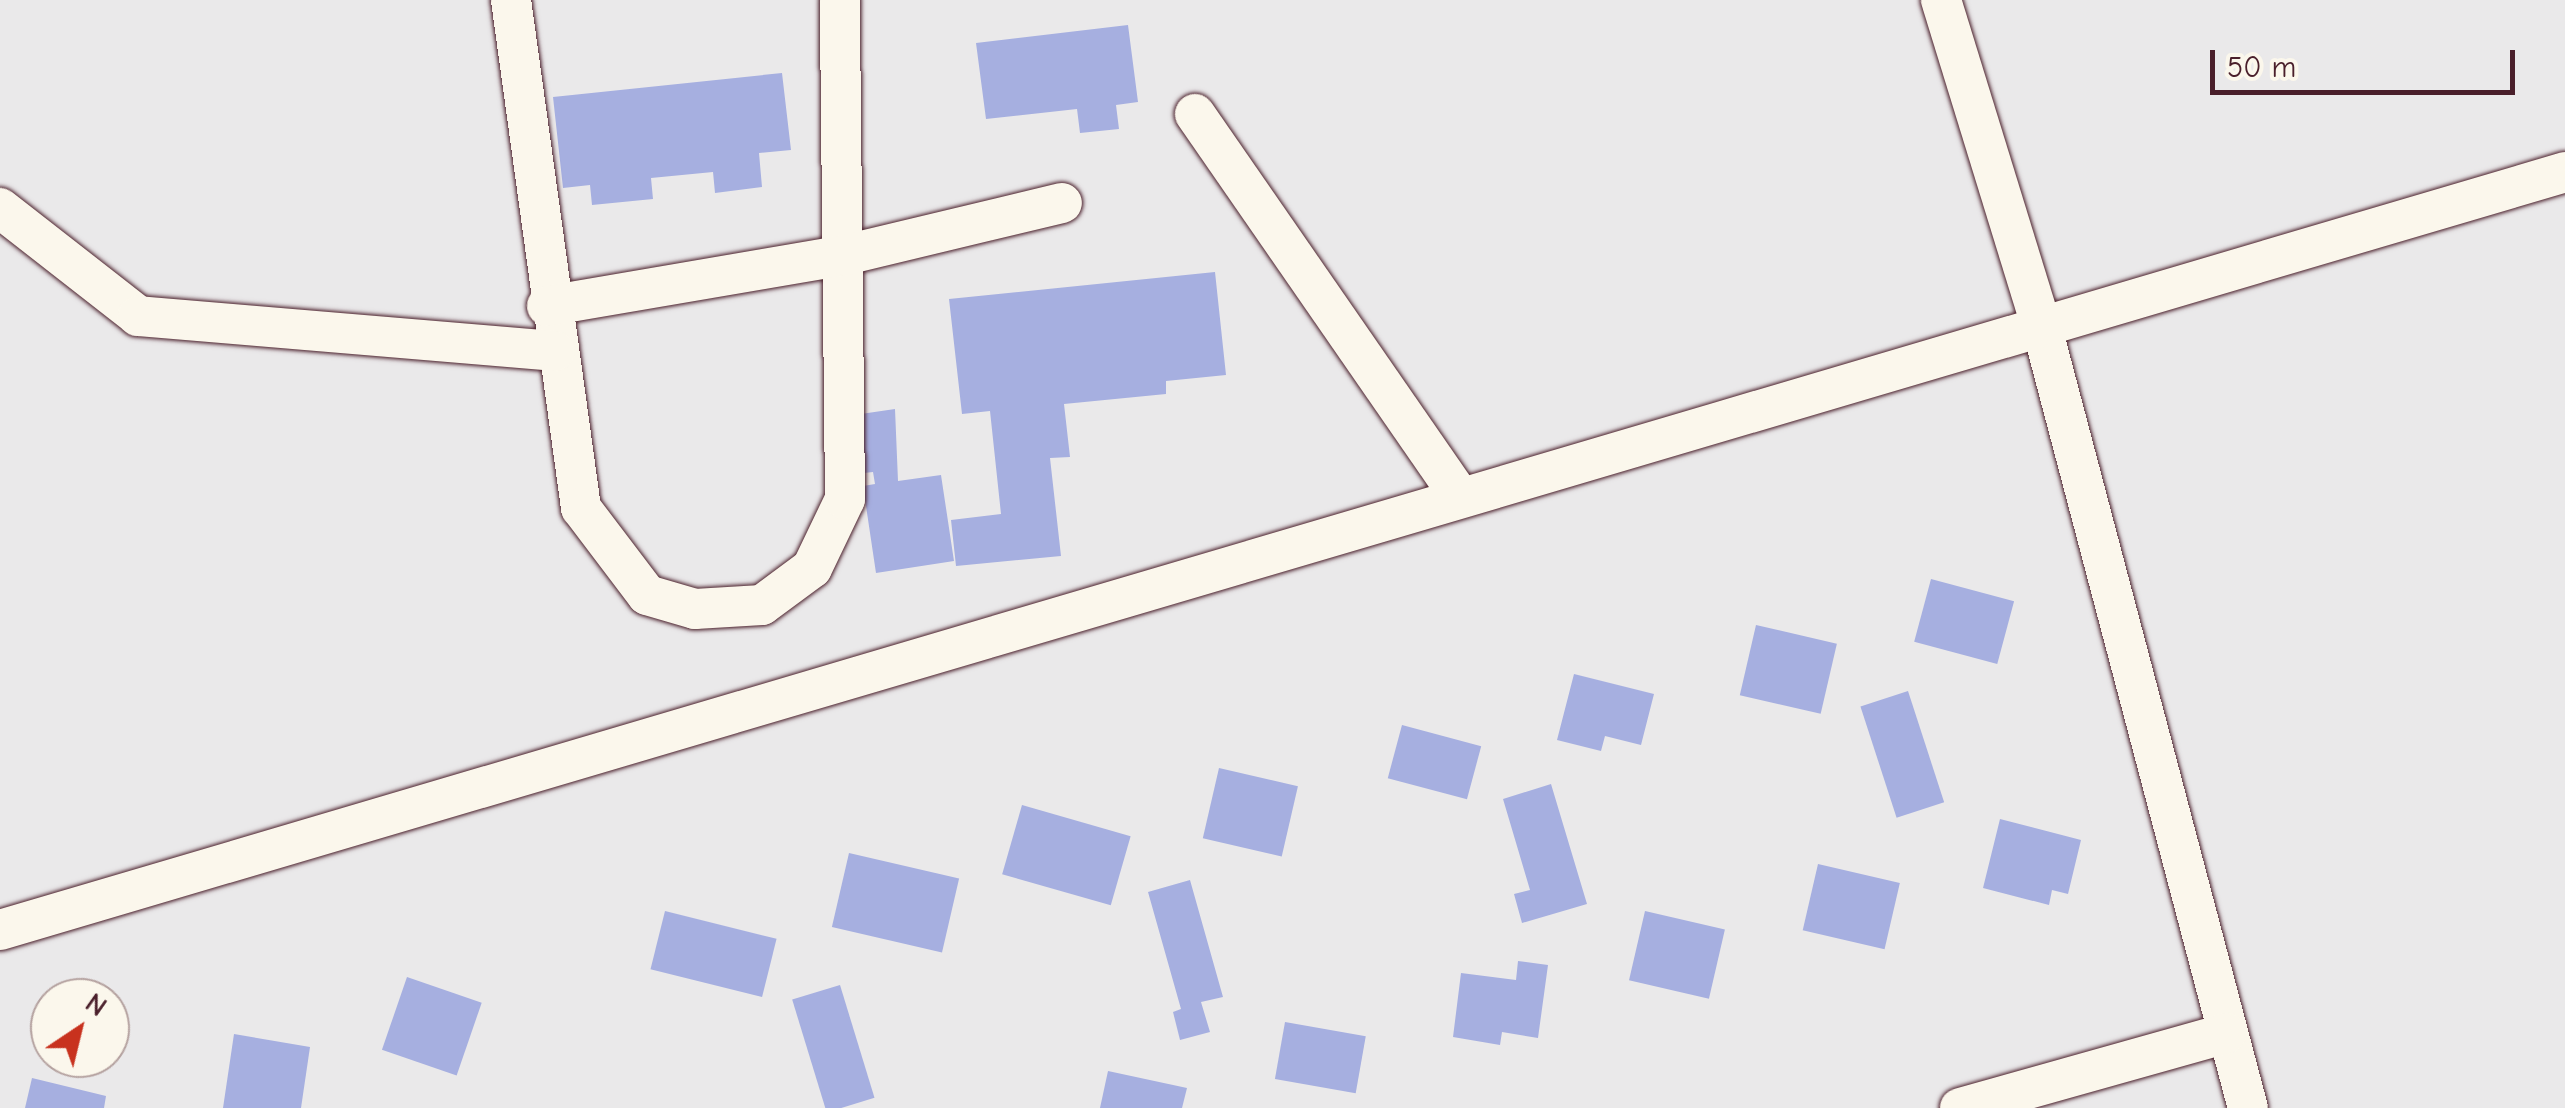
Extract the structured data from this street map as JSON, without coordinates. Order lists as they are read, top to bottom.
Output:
{
  "scale_bar": "50 m",
  "north": "top right"
}
